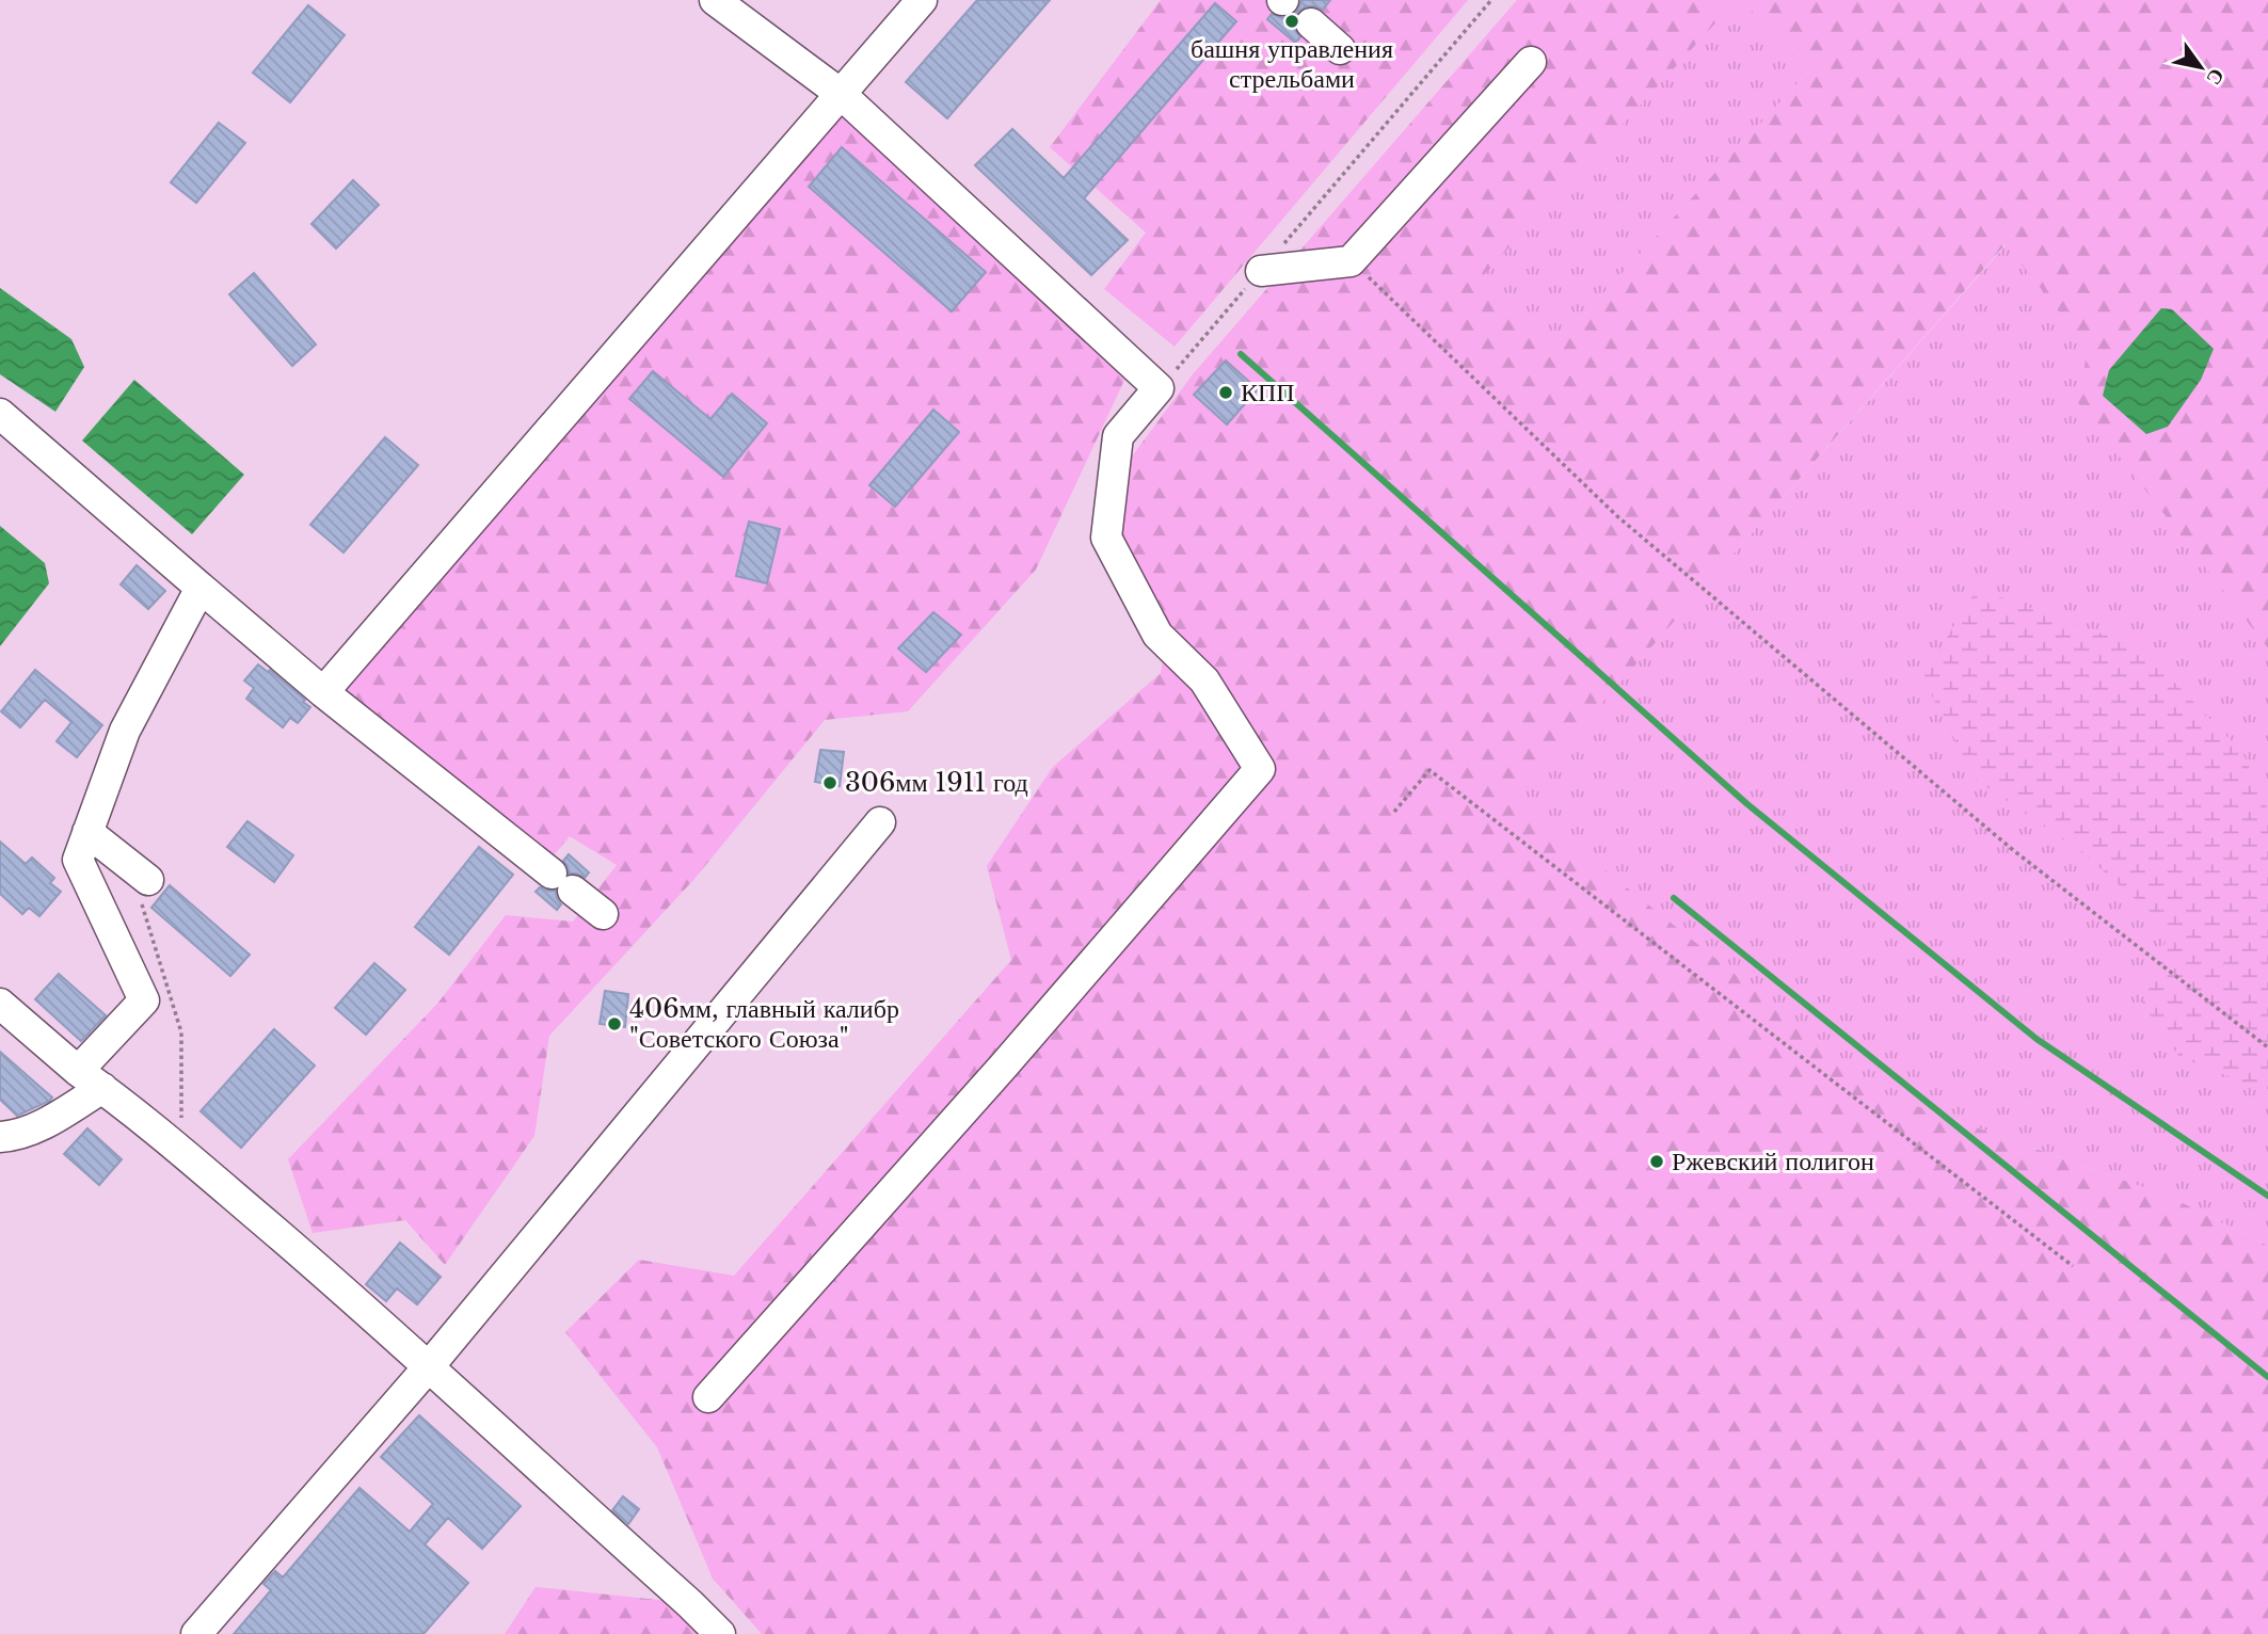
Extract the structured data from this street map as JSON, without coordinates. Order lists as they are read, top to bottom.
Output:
{
  "places": [
    "башня управления стрельбами",
    "КПП",
    "306мм 1911 год",
    "406мм, главный калибр \"Советского Союза\"",
    "Ржевский полигон"
  ],
  "north": "bottom right"
}
